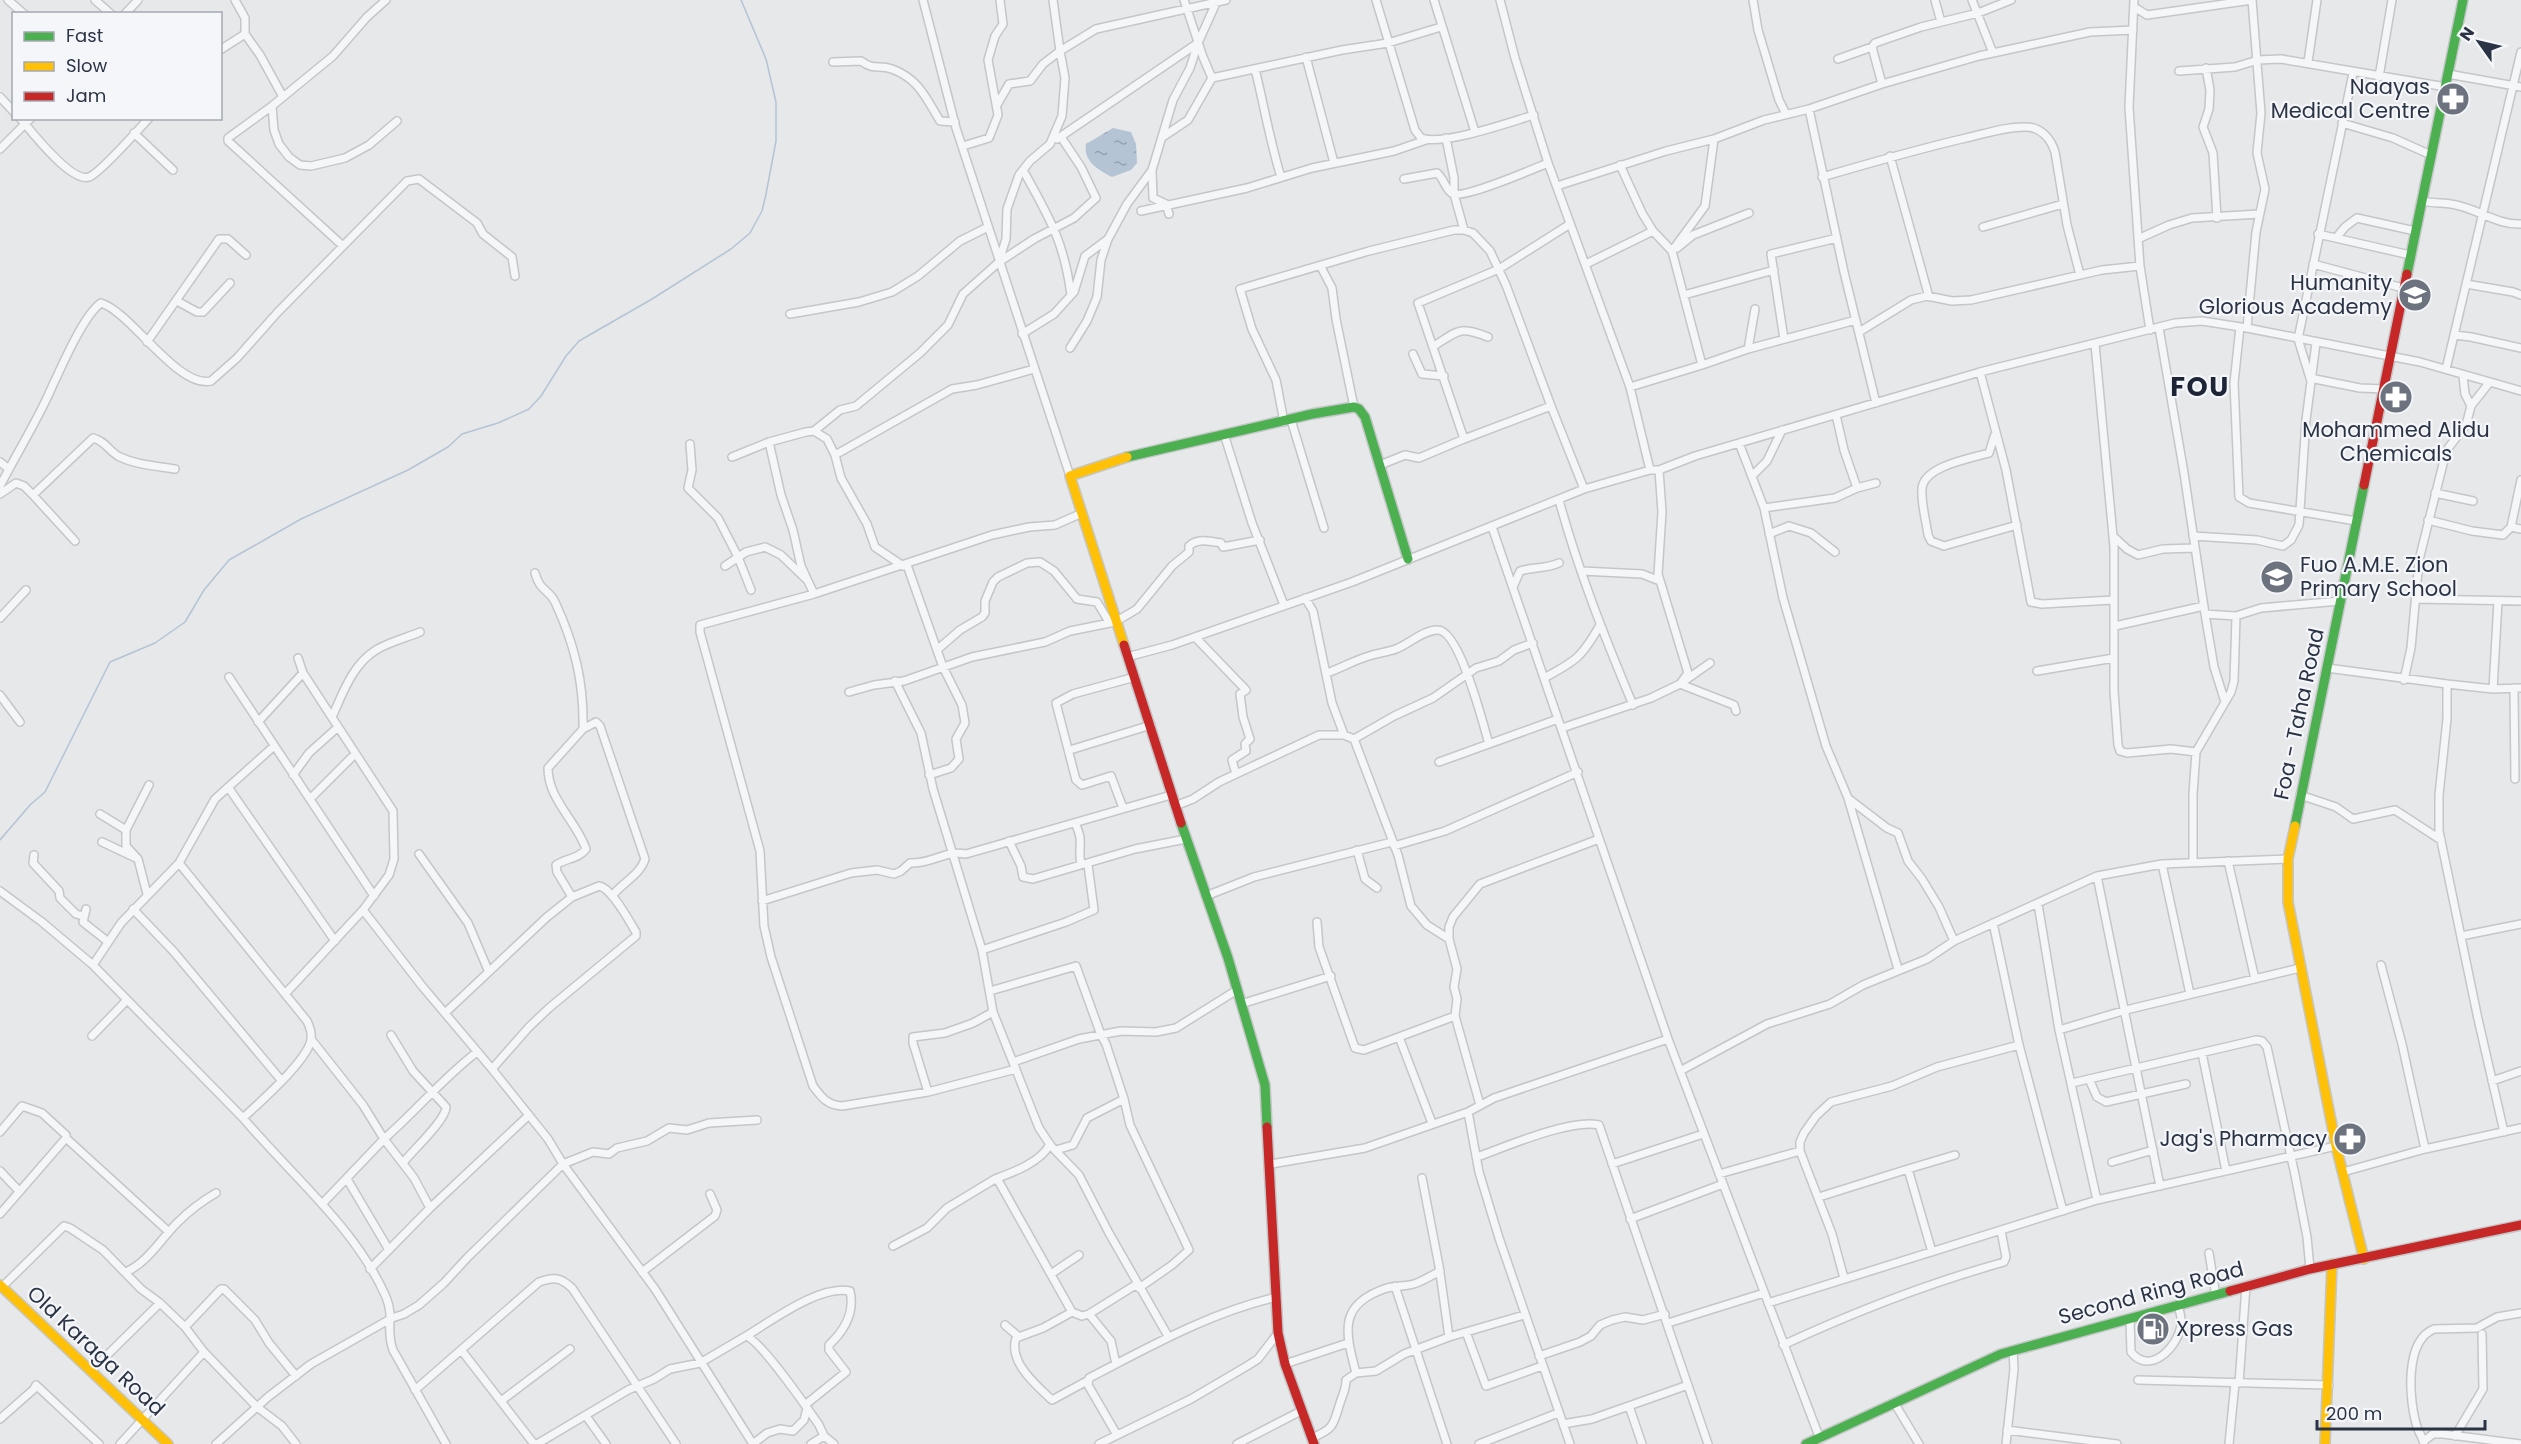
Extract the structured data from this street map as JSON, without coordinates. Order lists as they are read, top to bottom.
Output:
{
  "streets": {
    "street": ["Foa - Taha Road", "Second Ring Road", "Old Karaga Road"]
  },
  "crossings": [
    ["Foa - Taha Road", "Second Ring Road"]
  ],
  "districts": ["FOU"],
  "places": {
    "pharmacy": ["Naayas Medical Centre", "Mohammed Alidu Chemicals", "Jag's Pharmacy"],
    "school or university": ["Humanity Glorious Academy", "Fuo A.M.E. Zion Primary School"],
    "fuel station": ["Xpress Gas"]
  },
  "legend": ["Fast", "Slow", "Jam"],
  "scale_bar": "200 m",
  "north": "top left"
}
